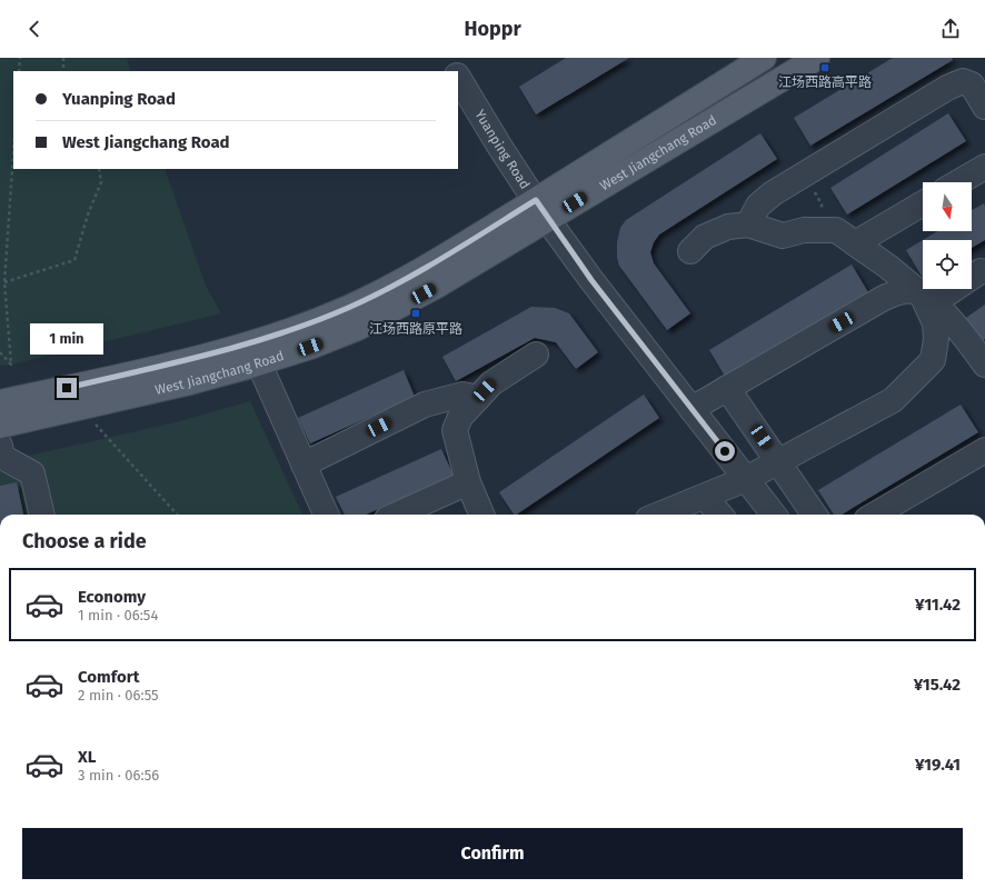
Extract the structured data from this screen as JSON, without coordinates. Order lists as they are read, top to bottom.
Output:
{
  "streets": {
    "main road": ["West Jiangchang Road"],
    "street": ["Yuanping Road"]
  },
  "crossings": [
    ["Yuanping Road", "West Jiangchang Road"]
  ],
  "places": {
    "transit": ["江场西路高平路", "江场西路原平路"]
  },
  "north": "bottom",
  "page": {
    "header": "Hoppr",
    "banner": ["Yuanping Road", "West Jiangchang Road"],
    "bubble": "1 min",
    "heading": "Choose a ride",
    "list": [
      {
        "name": "Economy",
        "note": "1 min · 06:54",
        "value": "¥11.42"
      },
      {
        "name": "Comfort",
        "note": "2 min · 06:55",
        "value": "¥15.42"
      },
      {
        "name": "XL",
        "note": "3 min · 06:56",
        "value": "¥19.41"
      }
    ],
    "buttons": "Confirm"
  }
}
